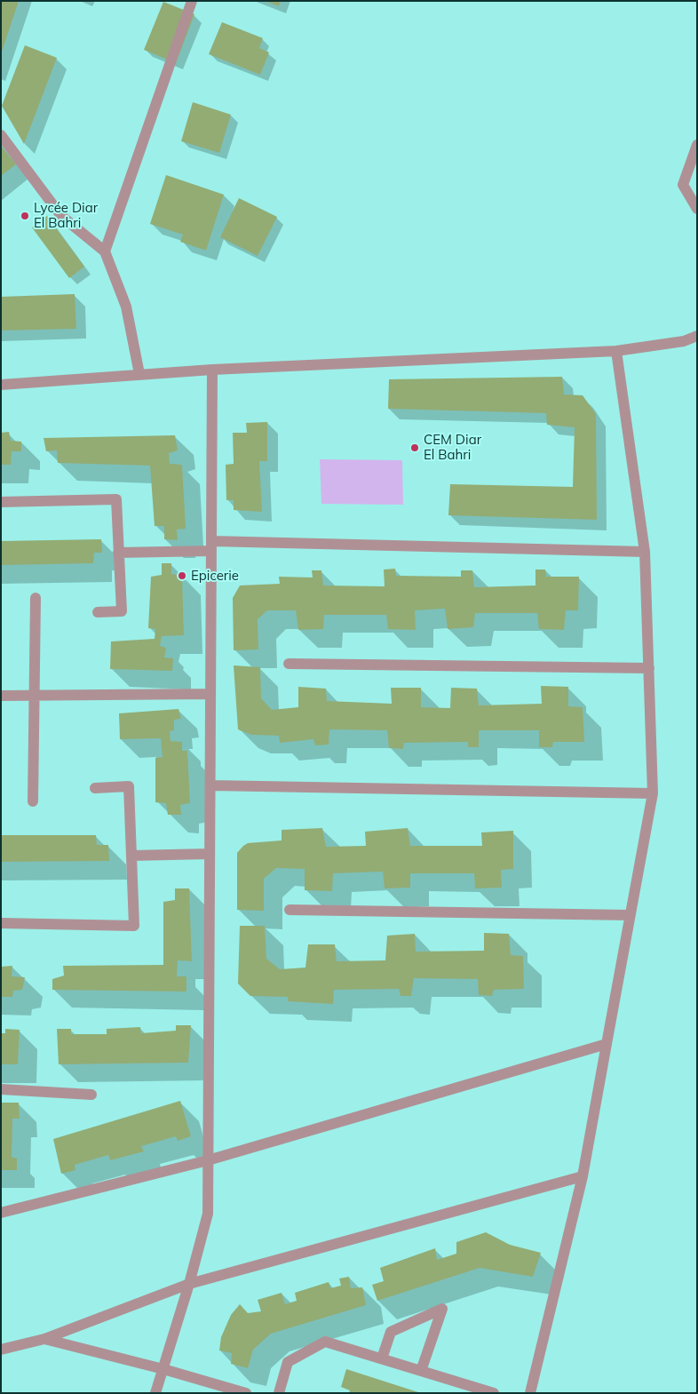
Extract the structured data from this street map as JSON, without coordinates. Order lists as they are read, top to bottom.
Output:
{
  "places": ["Lycée Diar El Bahri", "CEM Diar El Bahri", "Epicerie"]
}
